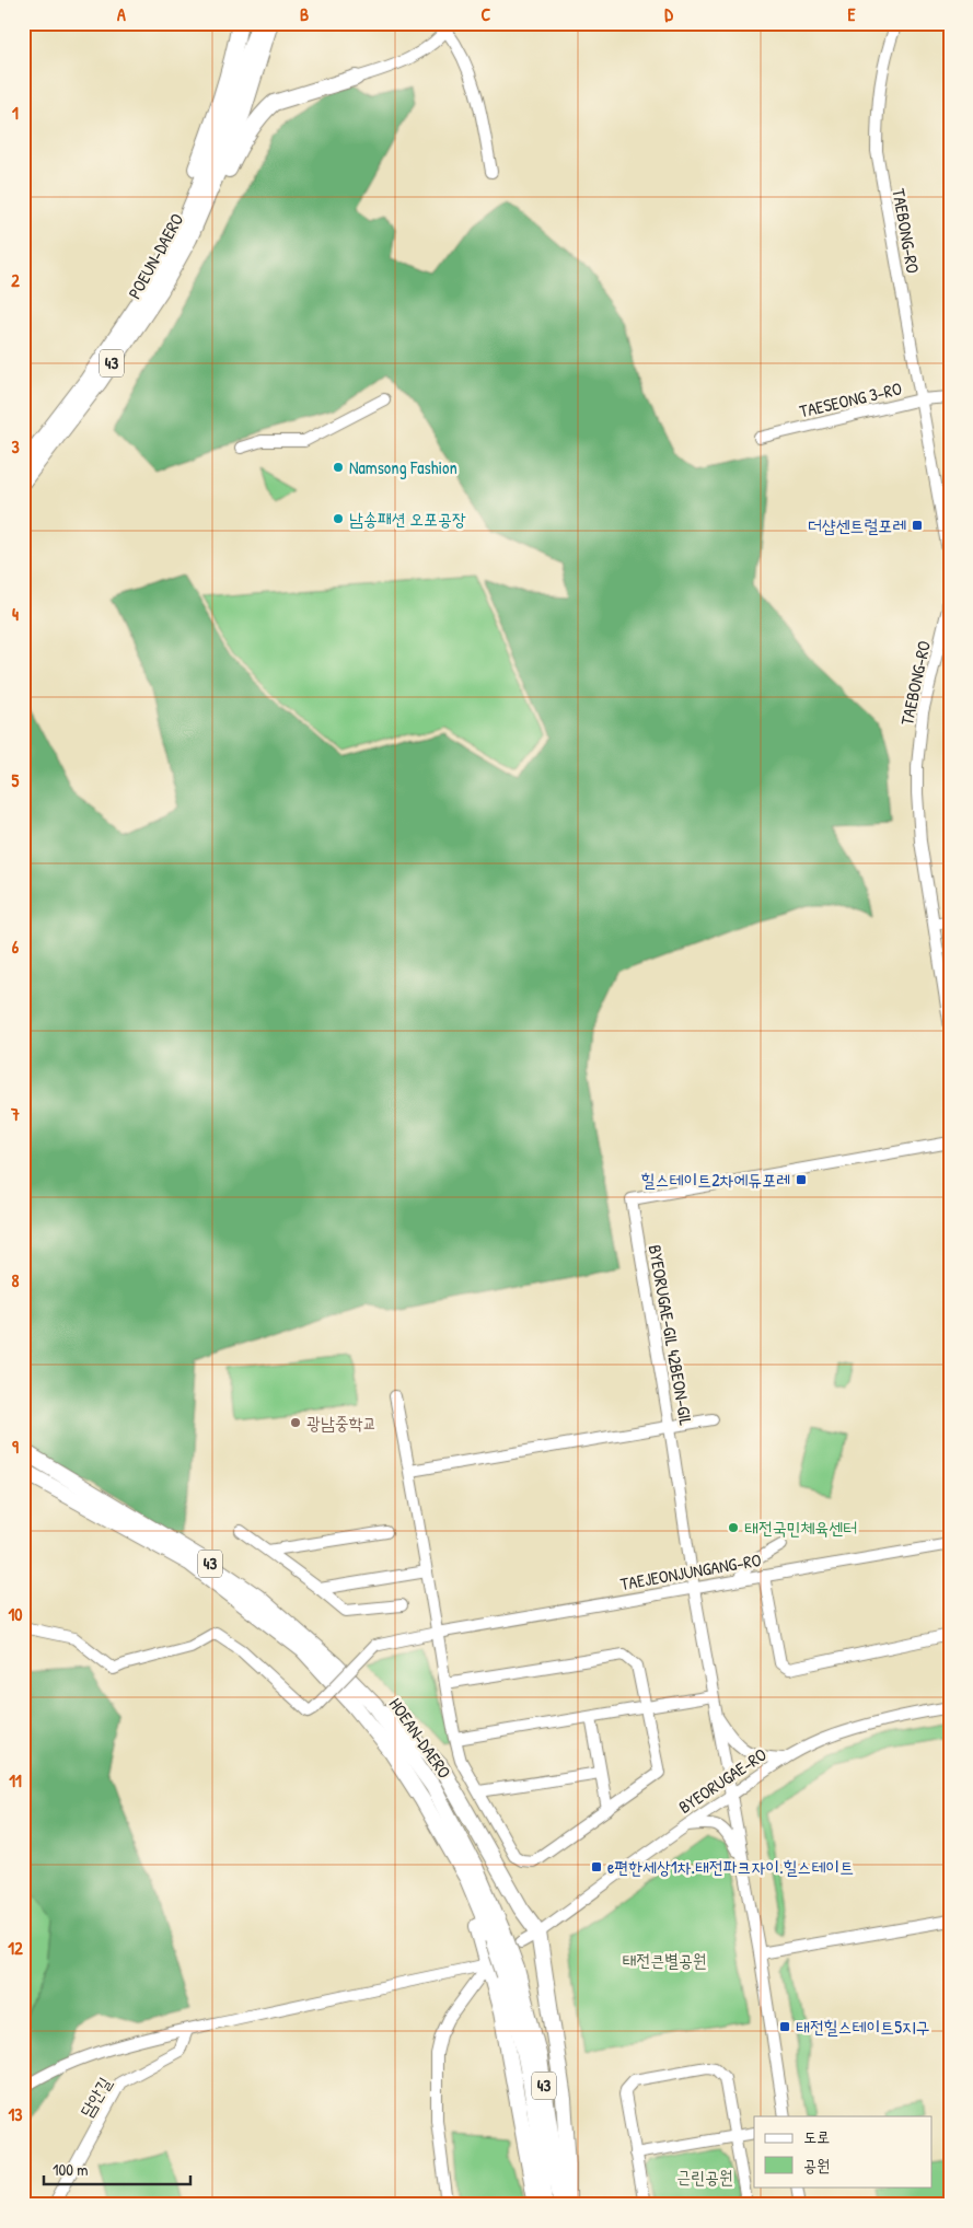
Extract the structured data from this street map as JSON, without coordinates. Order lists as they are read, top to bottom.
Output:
{
  "streets": {
    "highway": ["POEUN-DAERO", "43", "HOEAN-DAERO"],
    "street": [
      "TAEBONG-RO",
      "TAESEONG 3-RO",
      "BYEORUGAE-GIL 42BEON-GIL",
      "TAEJEONJUNGANG-RO",
      "BYEORUGAE-RO",
      "담안길"
    ]
  },
  "crossings": [
    ["TAEBONG-RO", "TAESEONG 3-RO"],
    ["43", "HOEAN-DAERO"],
    ["BYEORUGAE-GIL 42BEON-GIL", "TAEJEONJUNGANG-RO"],
    ["BYEORUGAE-GIL 42BEON-GIL", "BYEORUGAE-RO"]
  ],
  "parks": ["태전큰별공원", "근린공원"],
  "places": {
    "other": [
      "Namsong Fashion",
      "남송패션 오포공장",
      "광남중학교",
      "태전국민체육센터"
    ],
    "transit": [
      "더샵센트럴포레",
      "힐스테이트2차에듀포레",
      "e편한세상1차.태전파크자이.힐스테이트",
      "태전힐스테이트5지구"
    ]
  },
  "legend": ["도로", "공원"],
  "scale_bar": "100 m",
  "grid": {
    "columns": [
      "A",
      "B",
      "C",
      "D",
      "E"
    ],
    "rows": [
      "1",
      "2",
      "3",
      "4",
      "5",
      "6",
      "7",
      "8",
      "9",
      "10",
      "11",
      "12",
      "13"
    ]
  }
}
